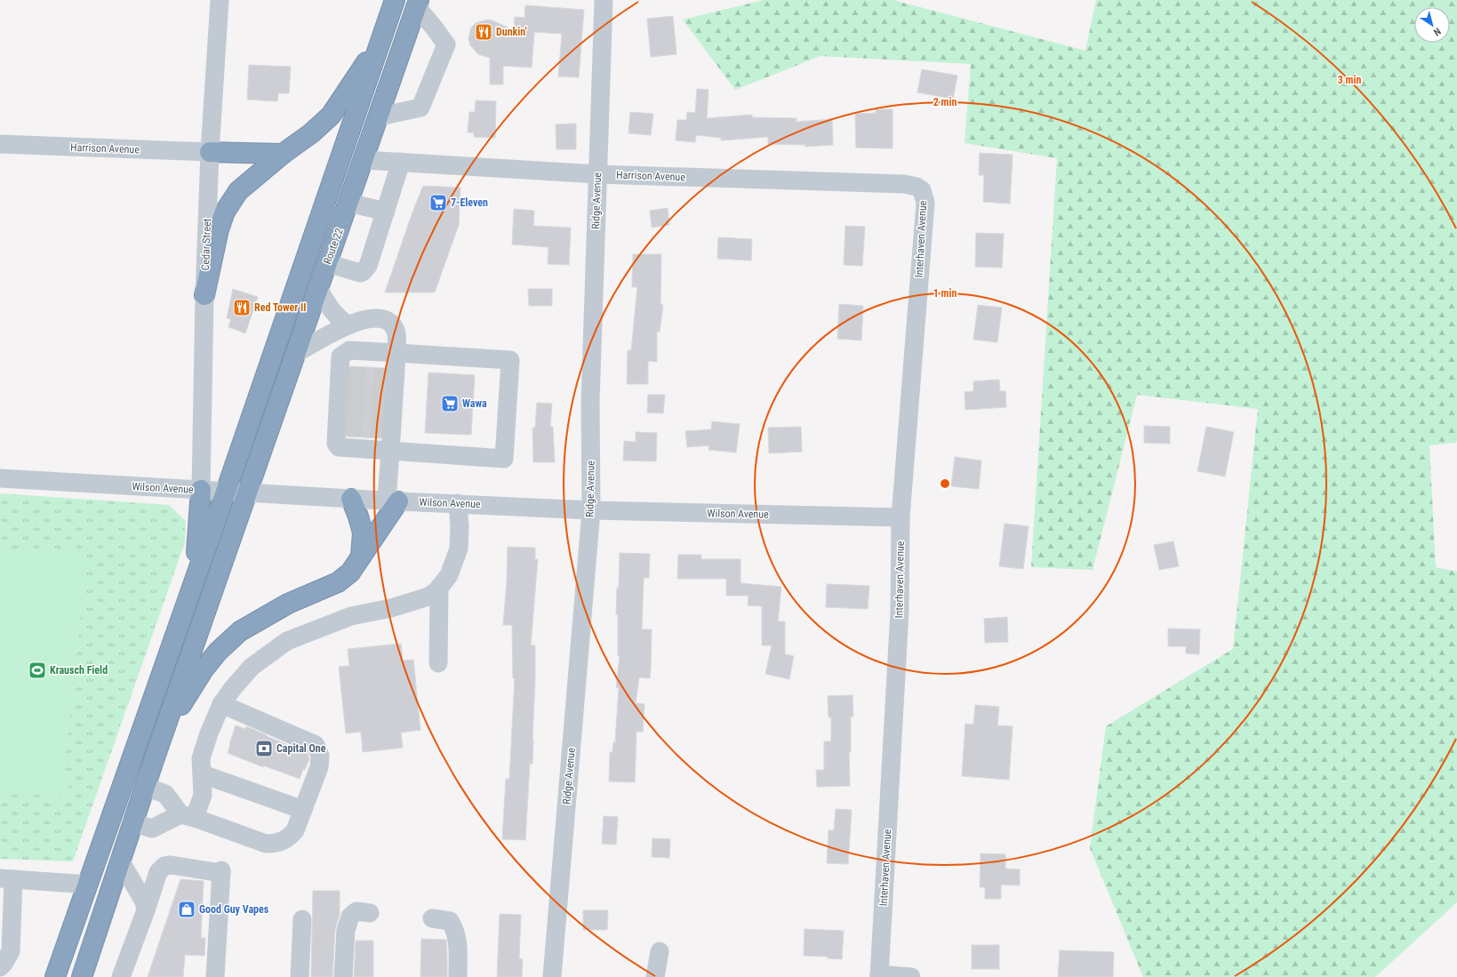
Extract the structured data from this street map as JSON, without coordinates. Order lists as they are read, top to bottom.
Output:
{
  "streets": {
    "highway": ["Route 22"],
    "street": [
      "Harrison Avenue",
      "Ridge Avenue",
      "Interhaven Avenue",
      "Cedar Street",
      "Wilson Avenue"
    ]
  },
  "crossings": [
    ["Harrison Avenue", "Ridge Avenue"],
    ["Harrison Avenue", "Interhaven Avenue"],
    ["Harrison Avenue", "Cedar Street"],
    ["Harrison Avenue", "Route 22"],
    ["Ridge Avenue", "Wilson Avenue"],
    ["Interhaven Avenue", "Wilson Avenue"],
    ["Cedar Street", "Wilson Avenue"],
    ["Route 22", "Wilson Avenue"]
  ],
  "places": {
    "restaurant": ["Dunkin'", "Red Tower II"],
    "supermarket": ["7-Eleven", "Wawa"],
    "sports": ["Krausch Field"],
    "bank": ["Capital One"],
    "shop": ["Good Guy Vapes"]
  },
  "north": "bottom right",
  "rings": ["3 min", "2 min", "1 min"]
}
